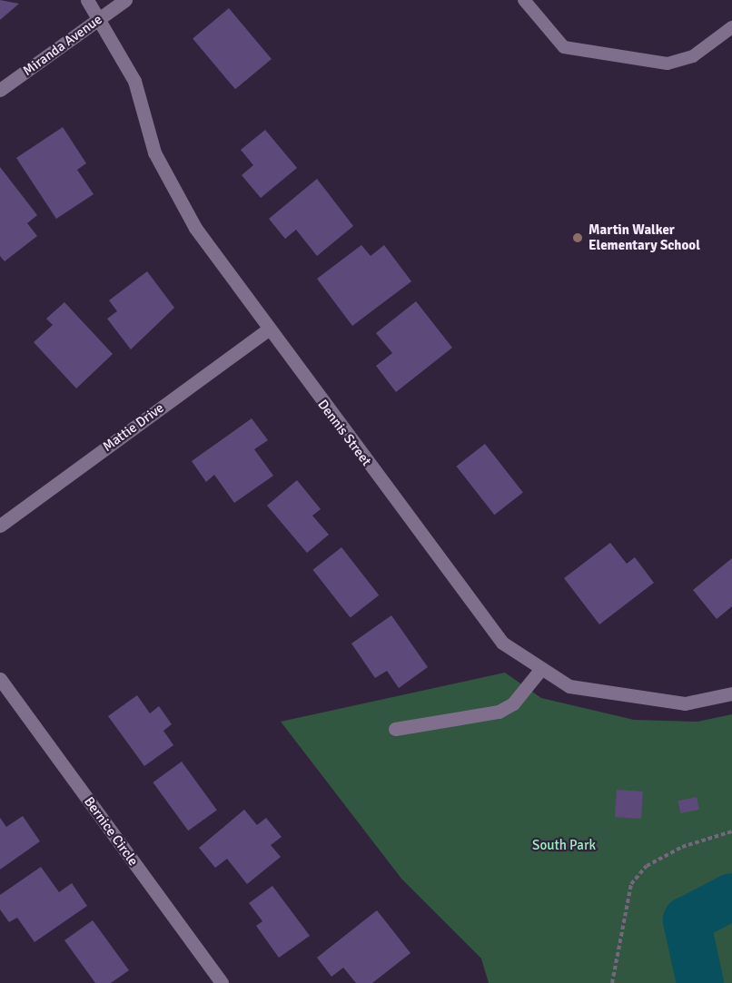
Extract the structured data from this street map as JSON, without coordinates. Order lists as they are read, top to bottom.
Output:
{
  "streets": {
    "street": [
      "Miranda Avenue",
      "Mattie Drive",
      "Dennis Street",
      "Bernice Circle"
    ]
  },
  "crossings": [
    ["Miranda Avenue", "Dennis Street"],
    ["Mattie Drive", "Dennis Street"]
  ],
  "parks": ["South Park"],
  "places": ["Martin Walker Elementary School"]
}
